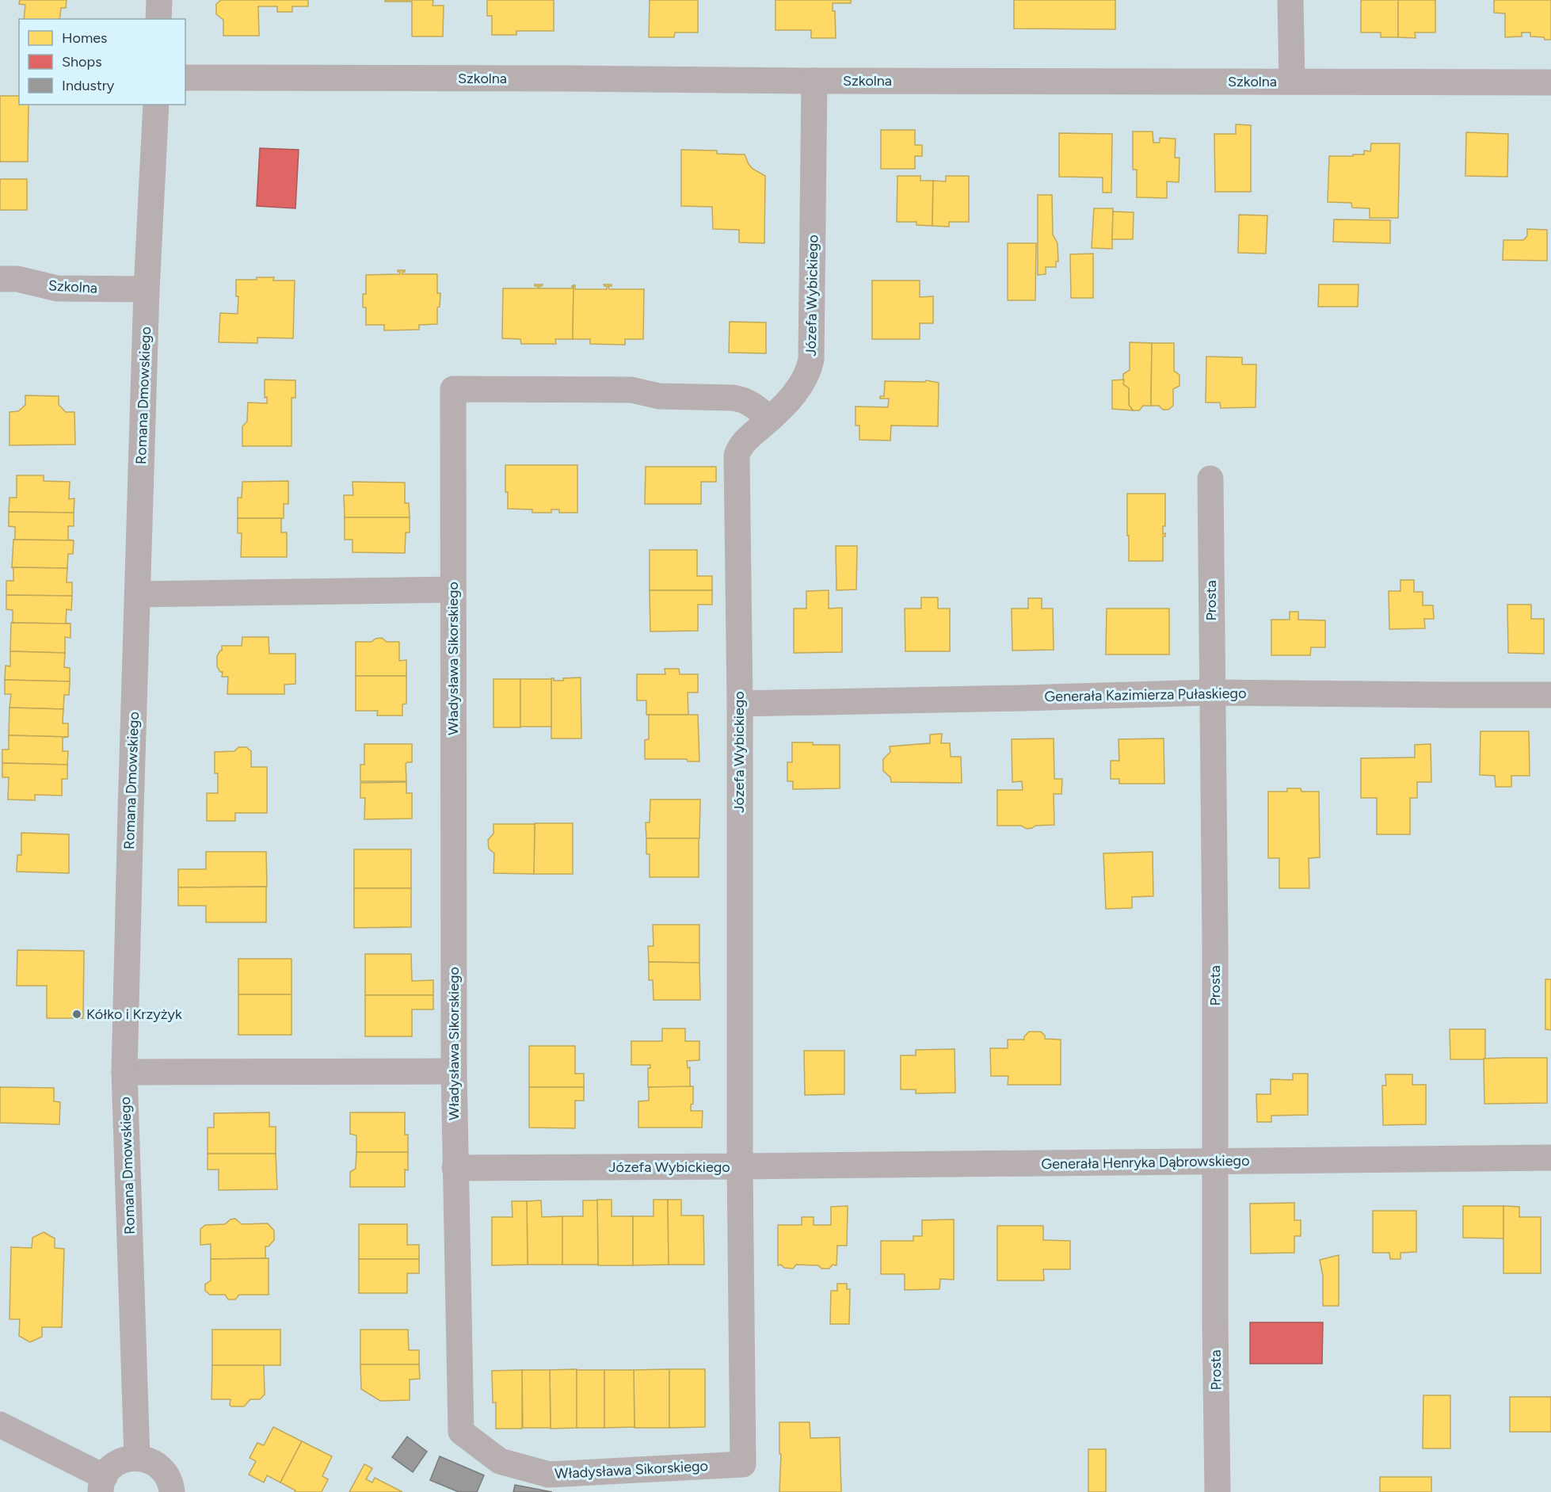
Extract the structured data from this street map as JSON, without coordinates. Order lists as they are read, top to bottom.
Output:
{
  "streets": {
    "street": [
      "Szkolna",
      "Józefa Wybickiego",
      "Romana Dmowskiego",
      "Prosta",
      "Władysława Sikorskiego",
      "Generała Kazimierza Pułaskiego",
      "Generała Henryka Dąbrowskiego"
    ]
  },
  "crossings": [
    ["Szkolna", "Józefa Wybickiego"],
    ["Szkolna", "Romana Dmowskiego"],
    ["Józefa Wybickiego", "Władysława Sikorskiego"],
    ["Józefa Wybickiego", "Generała Kazimierza Pułaskiego"],
    ["Józefa Wybickiego", "Generała Henryka Dąbrowskiego"],
    ["Prosta", "Generała Kazimierza Pułaskiego"],
    ["Prosta", "Generała Henryka Dąbrowskiego"],
    ["Władysława Sikorskiego", "Generała Henryka Dąbrowskiego"]
  ],
  "places": ["Kółko i Krzyżyk"],
  "legend": ["Homes", "Shops", "Industry"]
}
